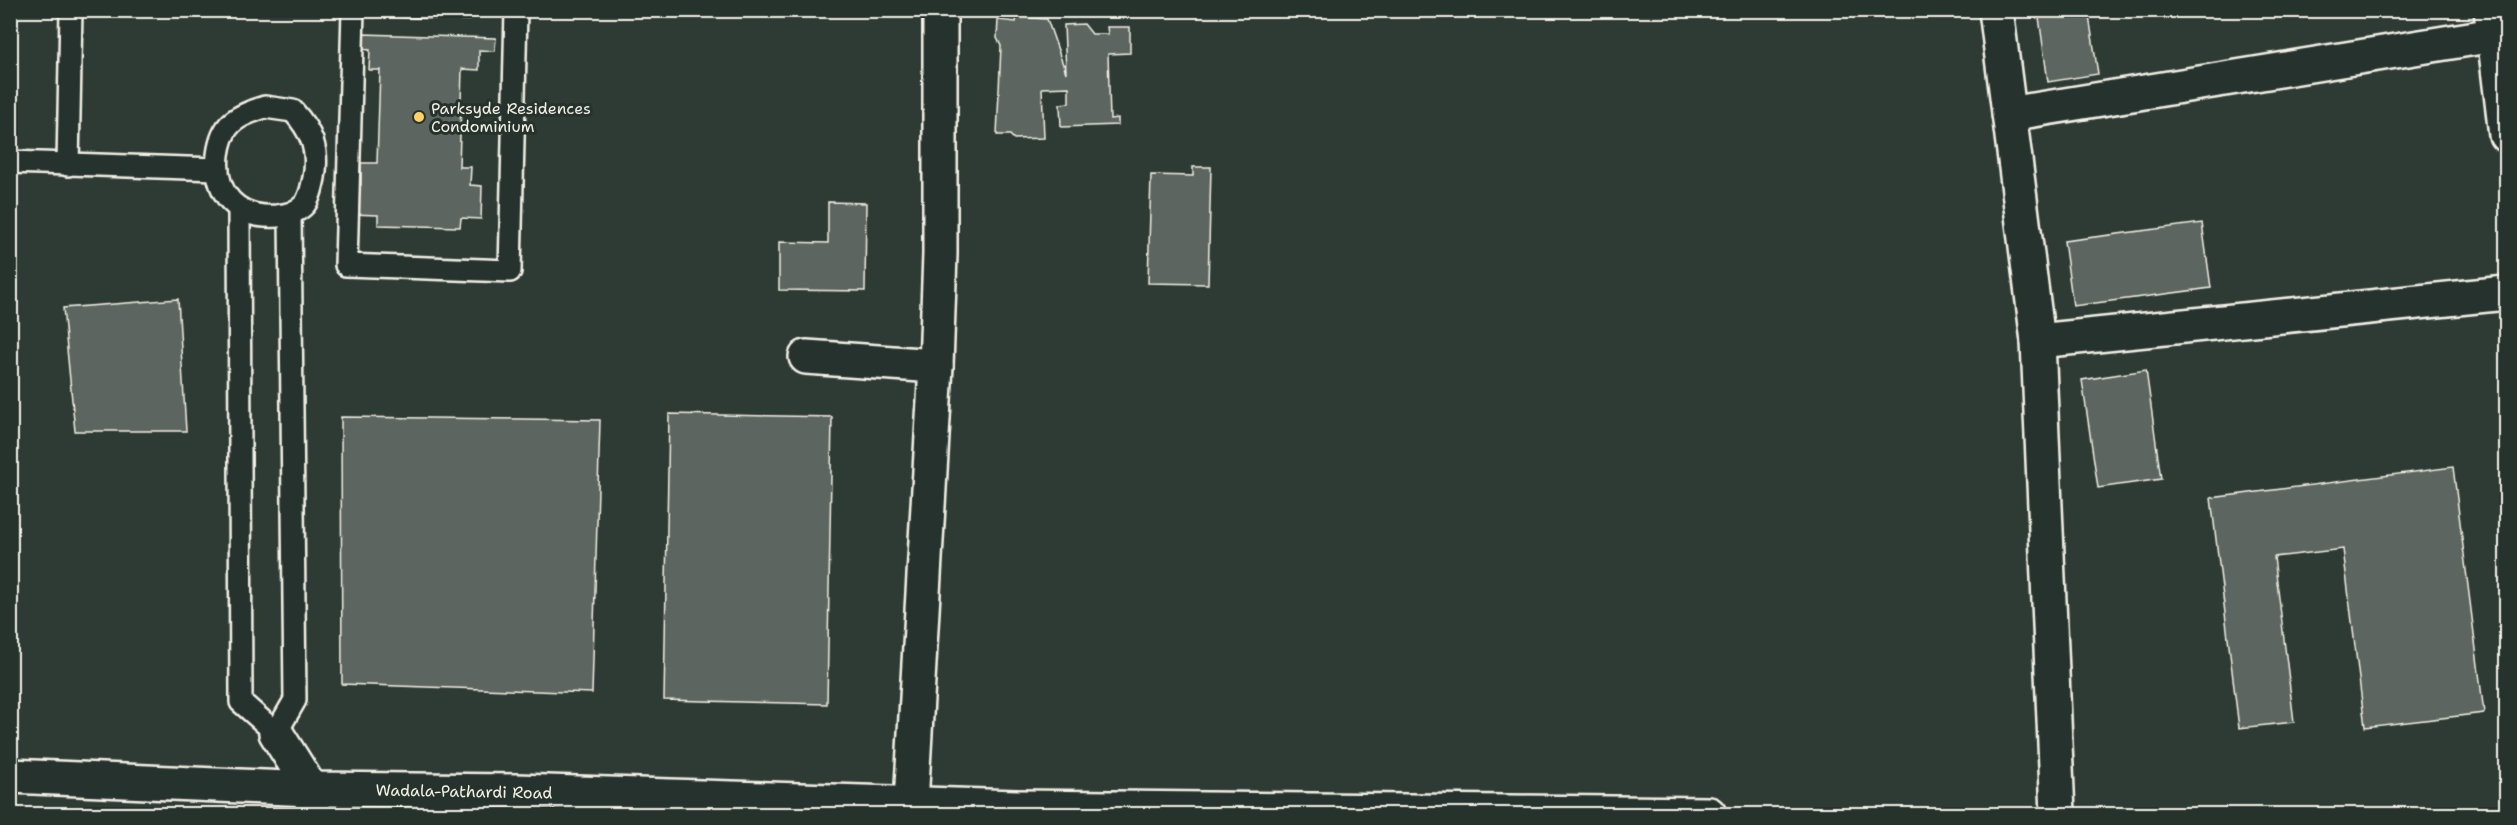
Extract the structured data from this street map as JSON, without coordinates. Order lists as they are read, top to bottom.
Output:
{
  "streets": {
    "street": ["Wadala-Pathardi Road"]
  },
  "places": ["Parksyde Residences Condominium"]
}
